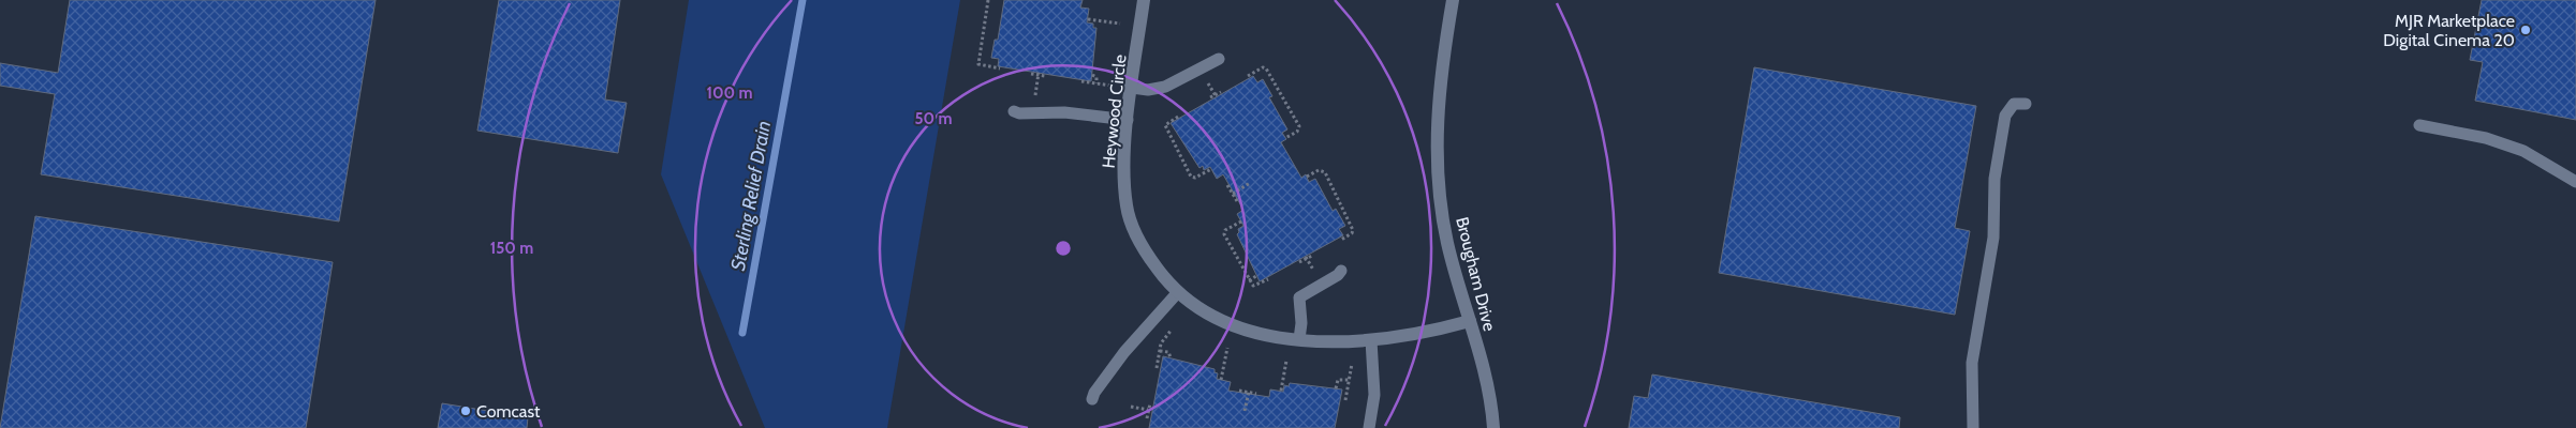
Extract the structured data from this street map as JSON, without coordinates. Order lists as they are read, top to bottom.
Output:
{
  "streets": {
    "street": ["Heywood Circle", "Brougham Drive"]
  },
  "crossings": [
    ["Heywood Circle", "Brougham Drive"]
  ],
  "water": ["Sterling Relief Drain"],
  "places": ["MJR Marketplace Digital Cinema 20", "Comcast"],
  "rings": ["100 m", "50 m", "150 m"]
}
